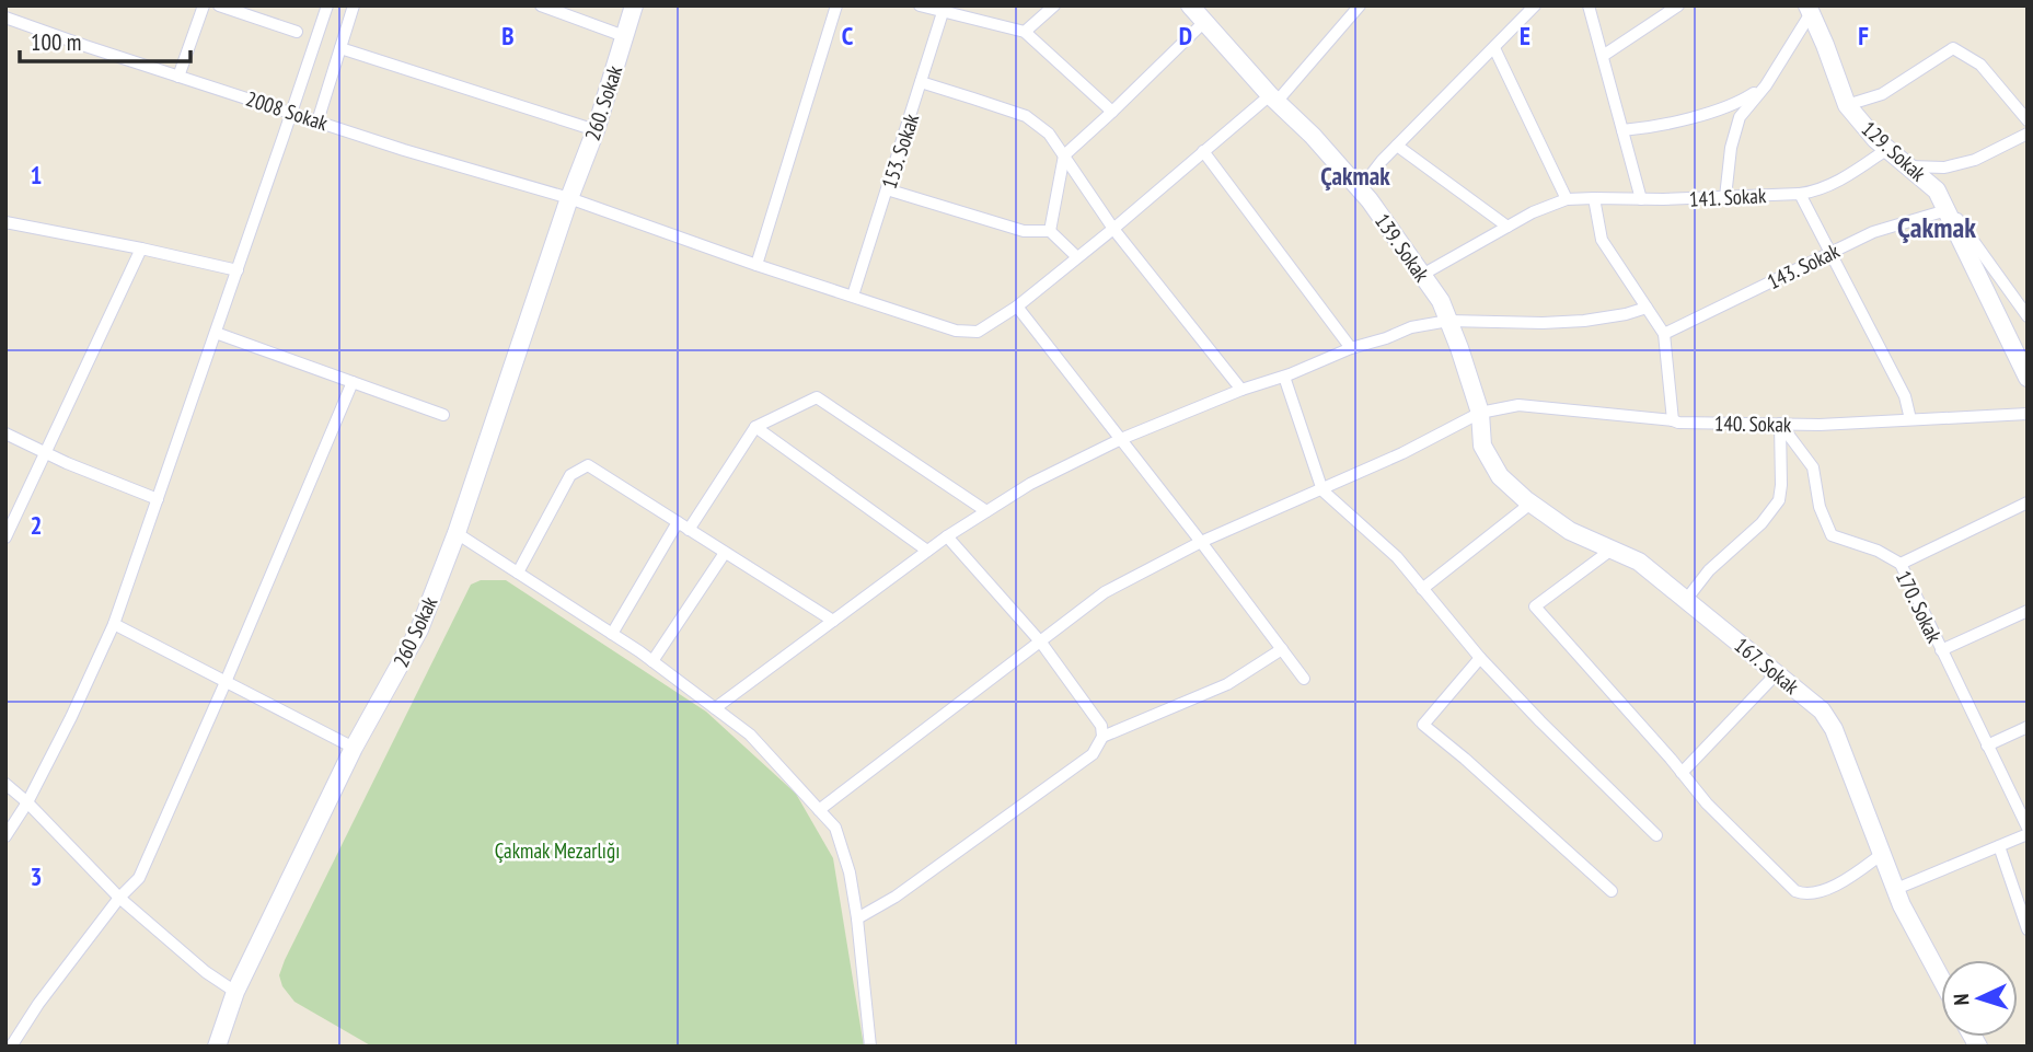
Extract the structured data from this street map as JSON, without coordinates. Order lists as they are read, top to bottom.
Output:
{
  "streets": {
    "street": [
      "260. Sokak",
      "2008 Sokak",
      "153. Sokak",
      "129. Sokak",
      "141. Sokak",
      "139. Sokak",
      "143. Sokak",
      "140. Sokak",
      "170. Sokak",
      "260 Sokak",
      "167. Sokak"
    ]
  },
  "crossings": [
    ["260. Sokak", "2008 Sokak"],
    ["260. Sokak", "260 Sokak"],
    ["2008 Sokak", "153. Sokak"],
    ["2008 Sokak", "139. Sokak"],
    ["2008 Sokak", "260 Sokak"],
    ["129. Sokak", "141. Sokak"],
    ["129. Sokak", "143. Sokak"],
    ["141. Sokak", "139. Sokak"],
    ["139. Sokak", "140. Sokak"],
    ["139. Sokak", "167. Sokak"],
    ["140. Sokak", "170. Sokak"],
    ["140. Sokak", "167. Sokak"]
  ],
  "districts": ["Çakmak", "Çakmak"],
  "parks": ["Çakmak Mezarlığı"],
  "scale_bar": "100 m",
  "north": "left",
  "grid": {
    "columns": [
      "B",
      "C",
      "D",
      "E",
      "F"
    ],
    "rows": ["1", "2", "3"]
  }
}
